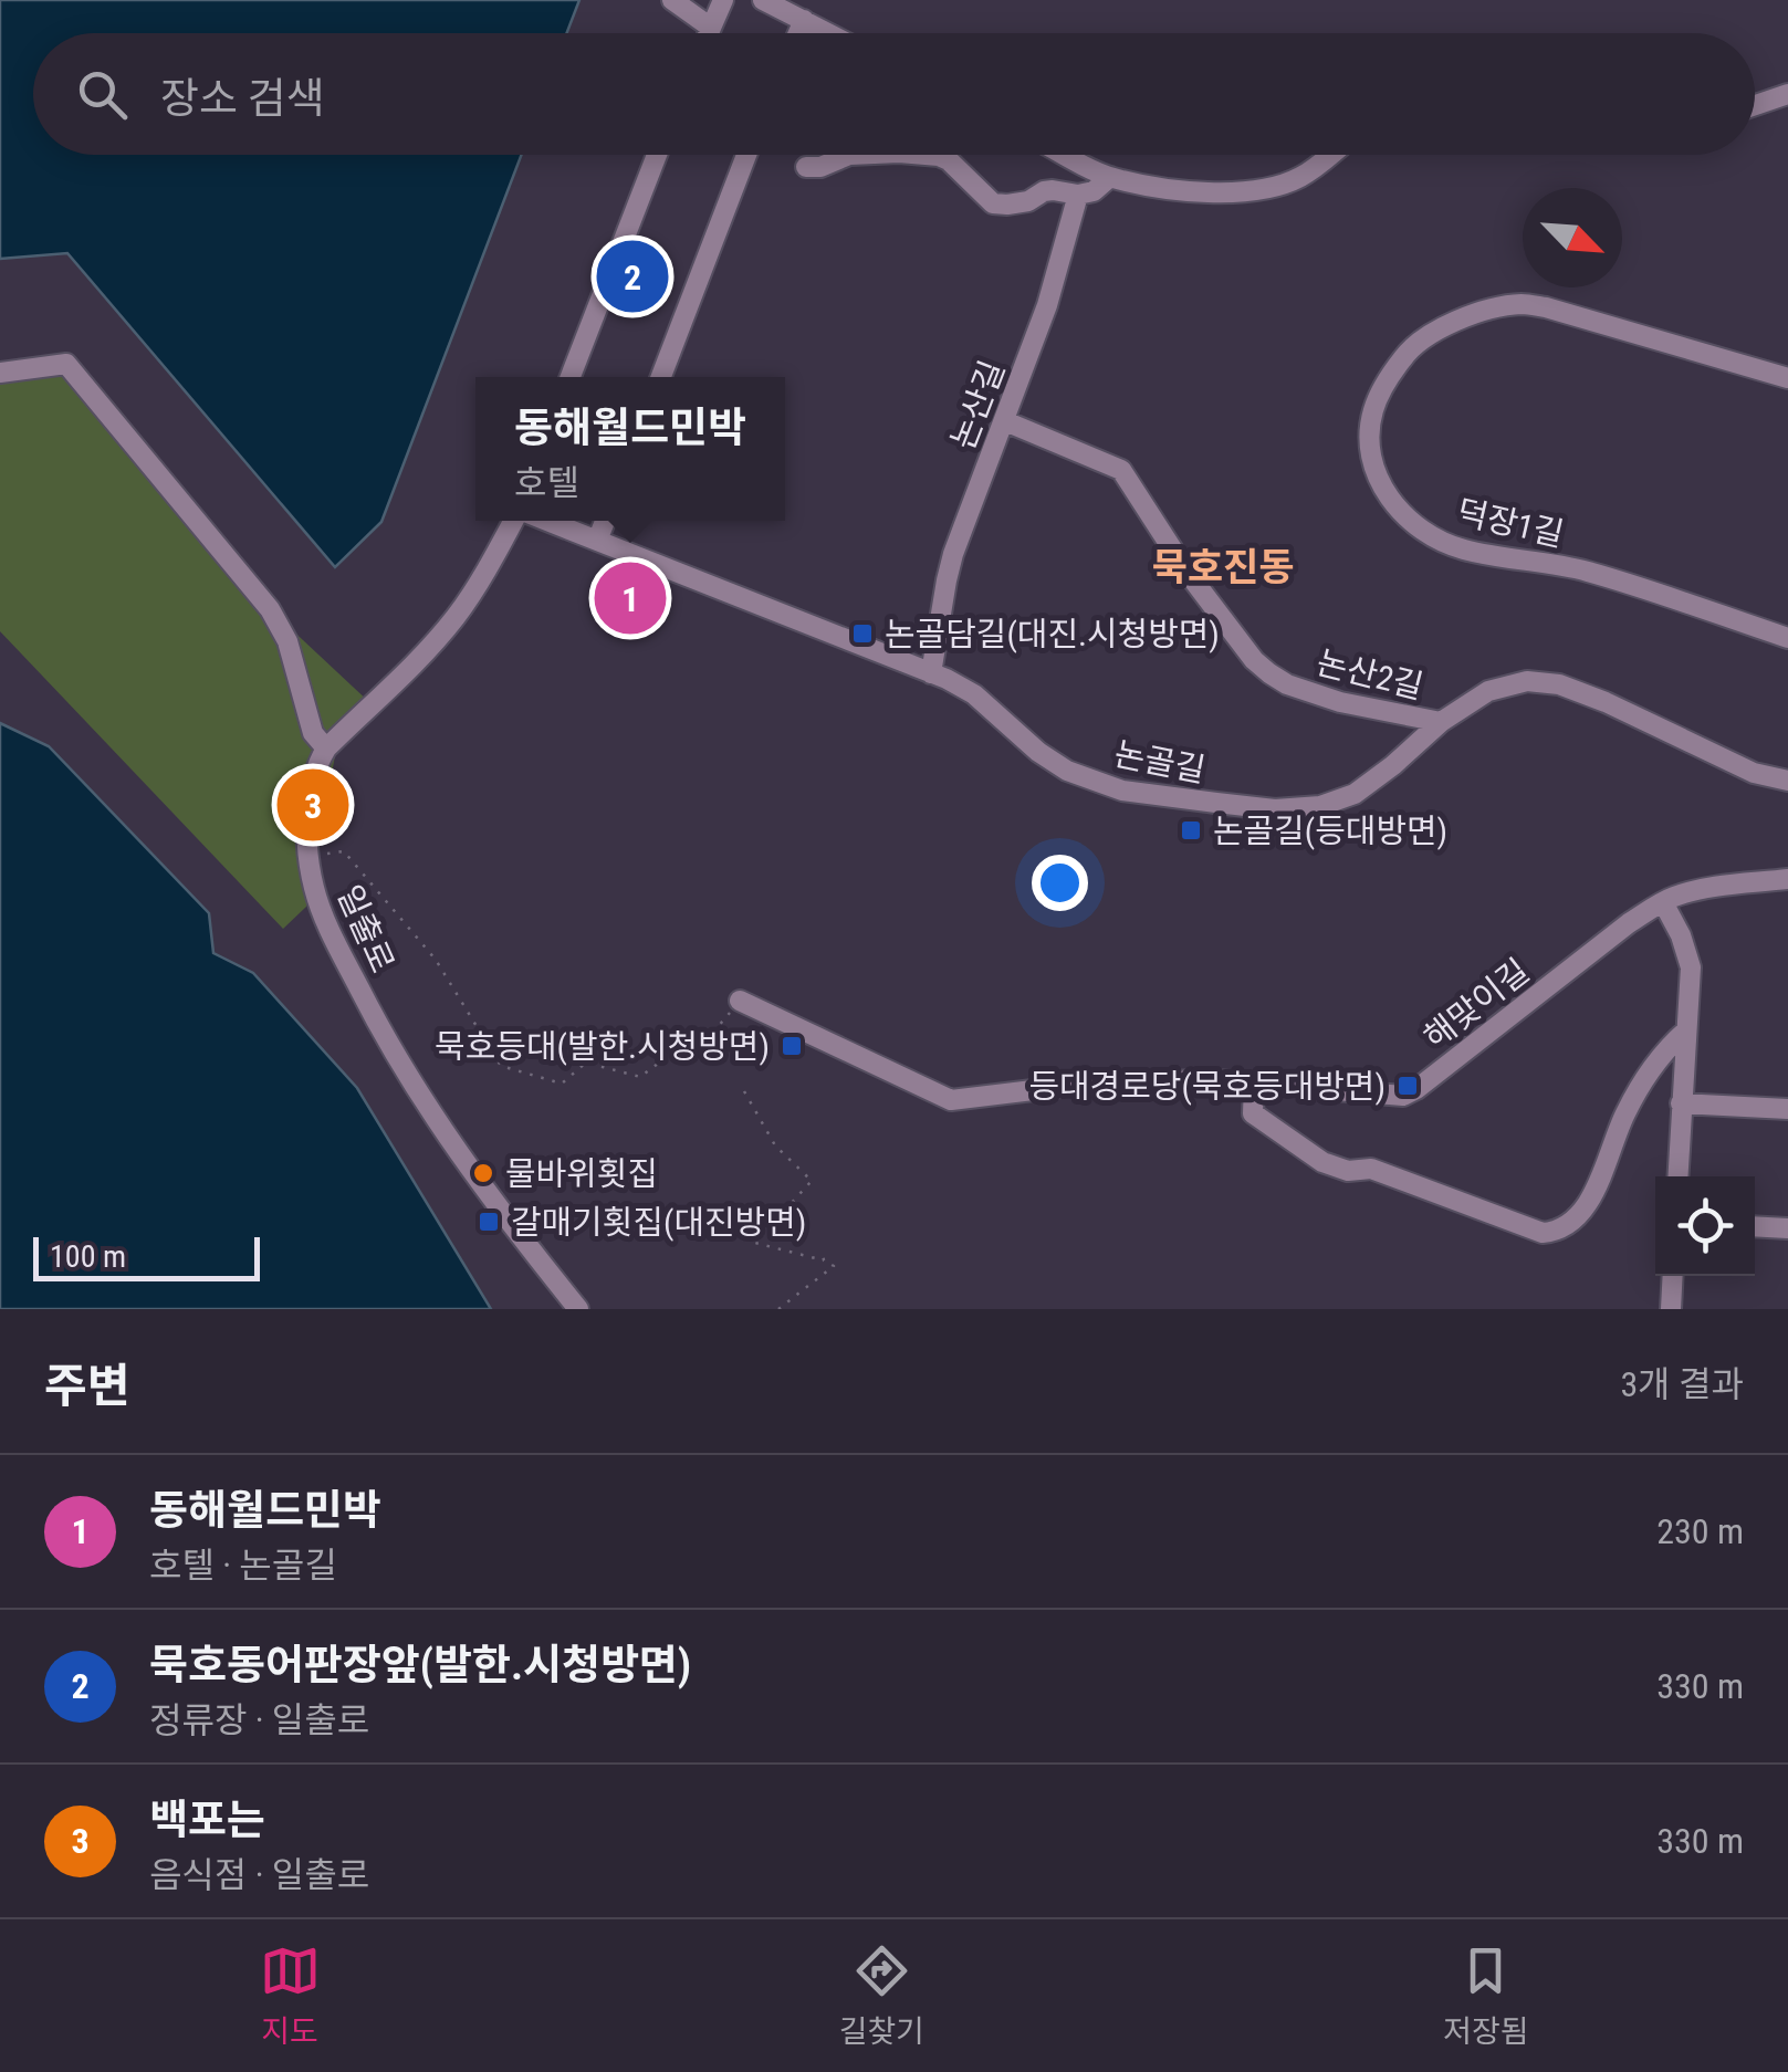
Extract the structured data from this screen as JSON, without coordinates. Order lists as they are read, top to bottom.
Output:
{
  "streets": {
    "street": [
      "논산길",
      "덕장1길",
      "논산2길",
      "논골길",
      "일출로",
      "해맞이길"
    ]
  },
  "crossings": [
    ["논산길", "논산2길"],
    ["논산길", "논골길"],
    ["논산2길", "논골길"]
  ],
  "districts": ["묵호진동"],
  "places": {
    "transit": [
      "논골담길(대진.시청방면)",
      "논골길(등대방면)",
      "묵호등대(발한.시청방면)",
      "등대경로당(묵호등대방면)",
      "갈매기횟집(대진방면)"
    ],
    "other": ["물바위횟집"]
  },
  "scale_bar": "100 m",
  "north": "bottom right",
  "page": {
    "search": "장소 검색",
    "pins": ["2", "1", "3"],
    "popup": ["동해월드민박", "호텔"],
    "scale": "100 m",
    "heading": ["주변", "3개 결과"],
    "list": [
      {
        "mark": "1",
        "name": "동해월드민박",
        "note": "호텔 · 논골길",
        "value": "230 m"
      },
      {
        "mark": "2",
        "name": "묵호동어판장앞(발한.시청방면)",
        "note": "정류장 · 일출로",
        "value": "330 m"
      },
      {
        "mark": "3",
        "name": "백포는",
        "note": "음식점 · 일출로",
        "value": "330 m"
      }
    ],
    "nav": ["지도", "길찾기", "저장됨"]
  }
}
